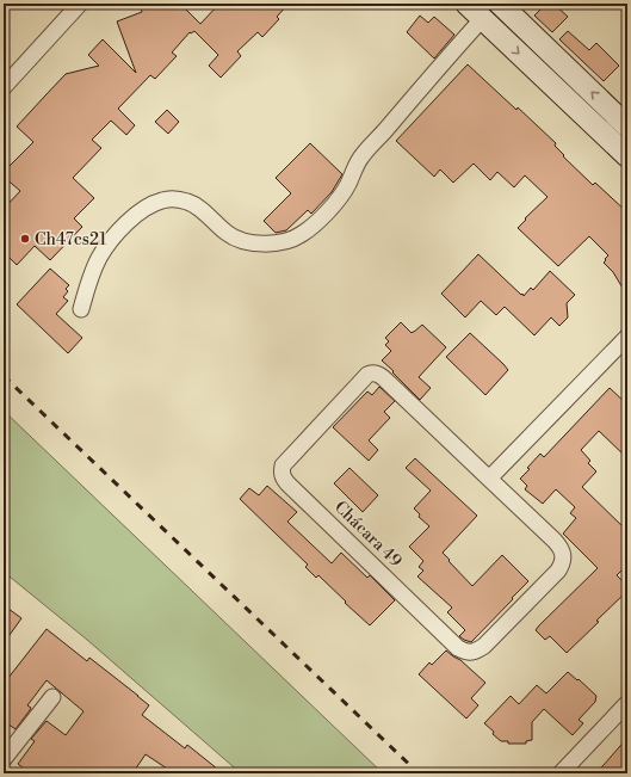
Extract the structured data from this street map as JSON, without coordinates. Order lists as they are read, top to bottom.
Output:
{
  "streets": {
    "street": ["Chácara 49"]
  },
  "places": ["Ch47cs21"]
}
